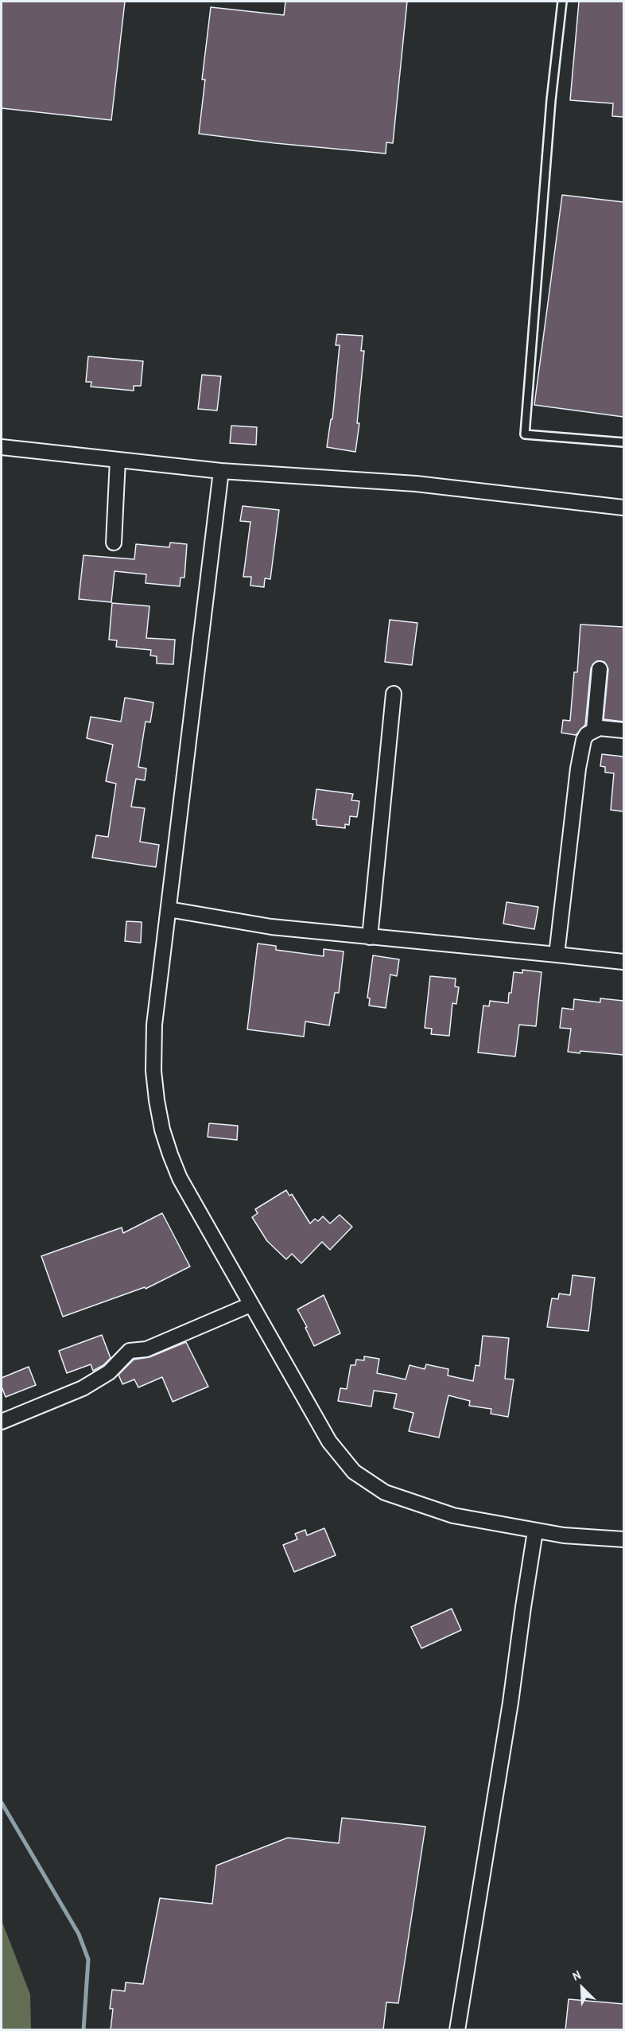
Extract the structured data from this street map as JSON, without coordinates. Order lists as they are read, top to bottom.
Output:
{
  "north": "top left"
}
